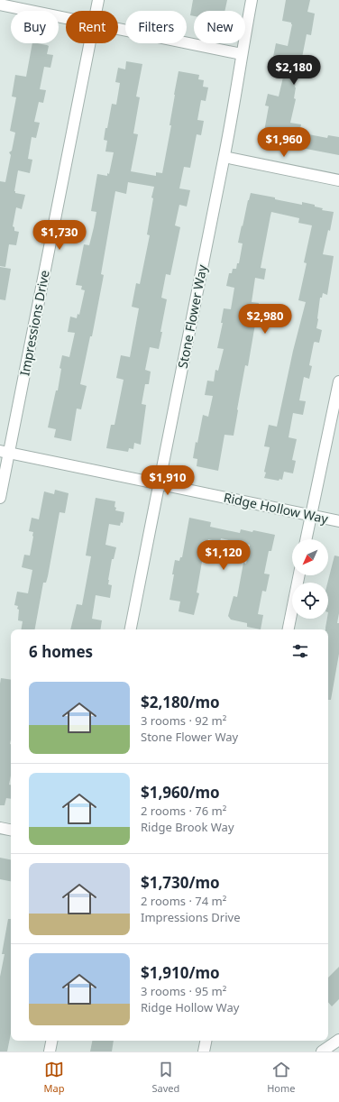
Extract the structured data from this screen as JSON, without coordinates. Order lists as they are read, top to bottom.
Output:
{
  "streets": {
    "street": ["Stone Flower Way", "Impressions Drive", "Ridge Hollow Way"]
  },
  "crossings": [
    ["Stone Flower Way", "Ridge Hollow Way"],
    ["Impressions Drive", "Ridge Hollow Way"]
  ],
  "north": "bottom left",
  "page": {
    "chip": [
      "Buy",
      "Rent",
      "Filters",
      "New"
    ],
    "price": [
      "$2,180",
      "$1,960",
      "$1,730",
      "$2,980",
      "$1,910",
      "$1,120"
    ],
    "heading": "6 homes",
    "list": [
      {
        "name": "$2,180/mo",
        "note": "3 rooms · 92 m² · Stone Flower Way"
      },
      {
        "name": "$1,960/mo",
        "note": "2 rooms · 76 m² · Ridge Brook Way"
      },
      {
        "name": "$1,730/mo",
        "note": "2 rooms · 74 m² · Impressions Drive"
      },
      {
        "name": "$1,910/mo",
        "note": "3 rooms · 95 m² · Ridge Hollow Way"
      }
    ],
    "tabs": ["Map", "Saved", "Home"]
  }
}
